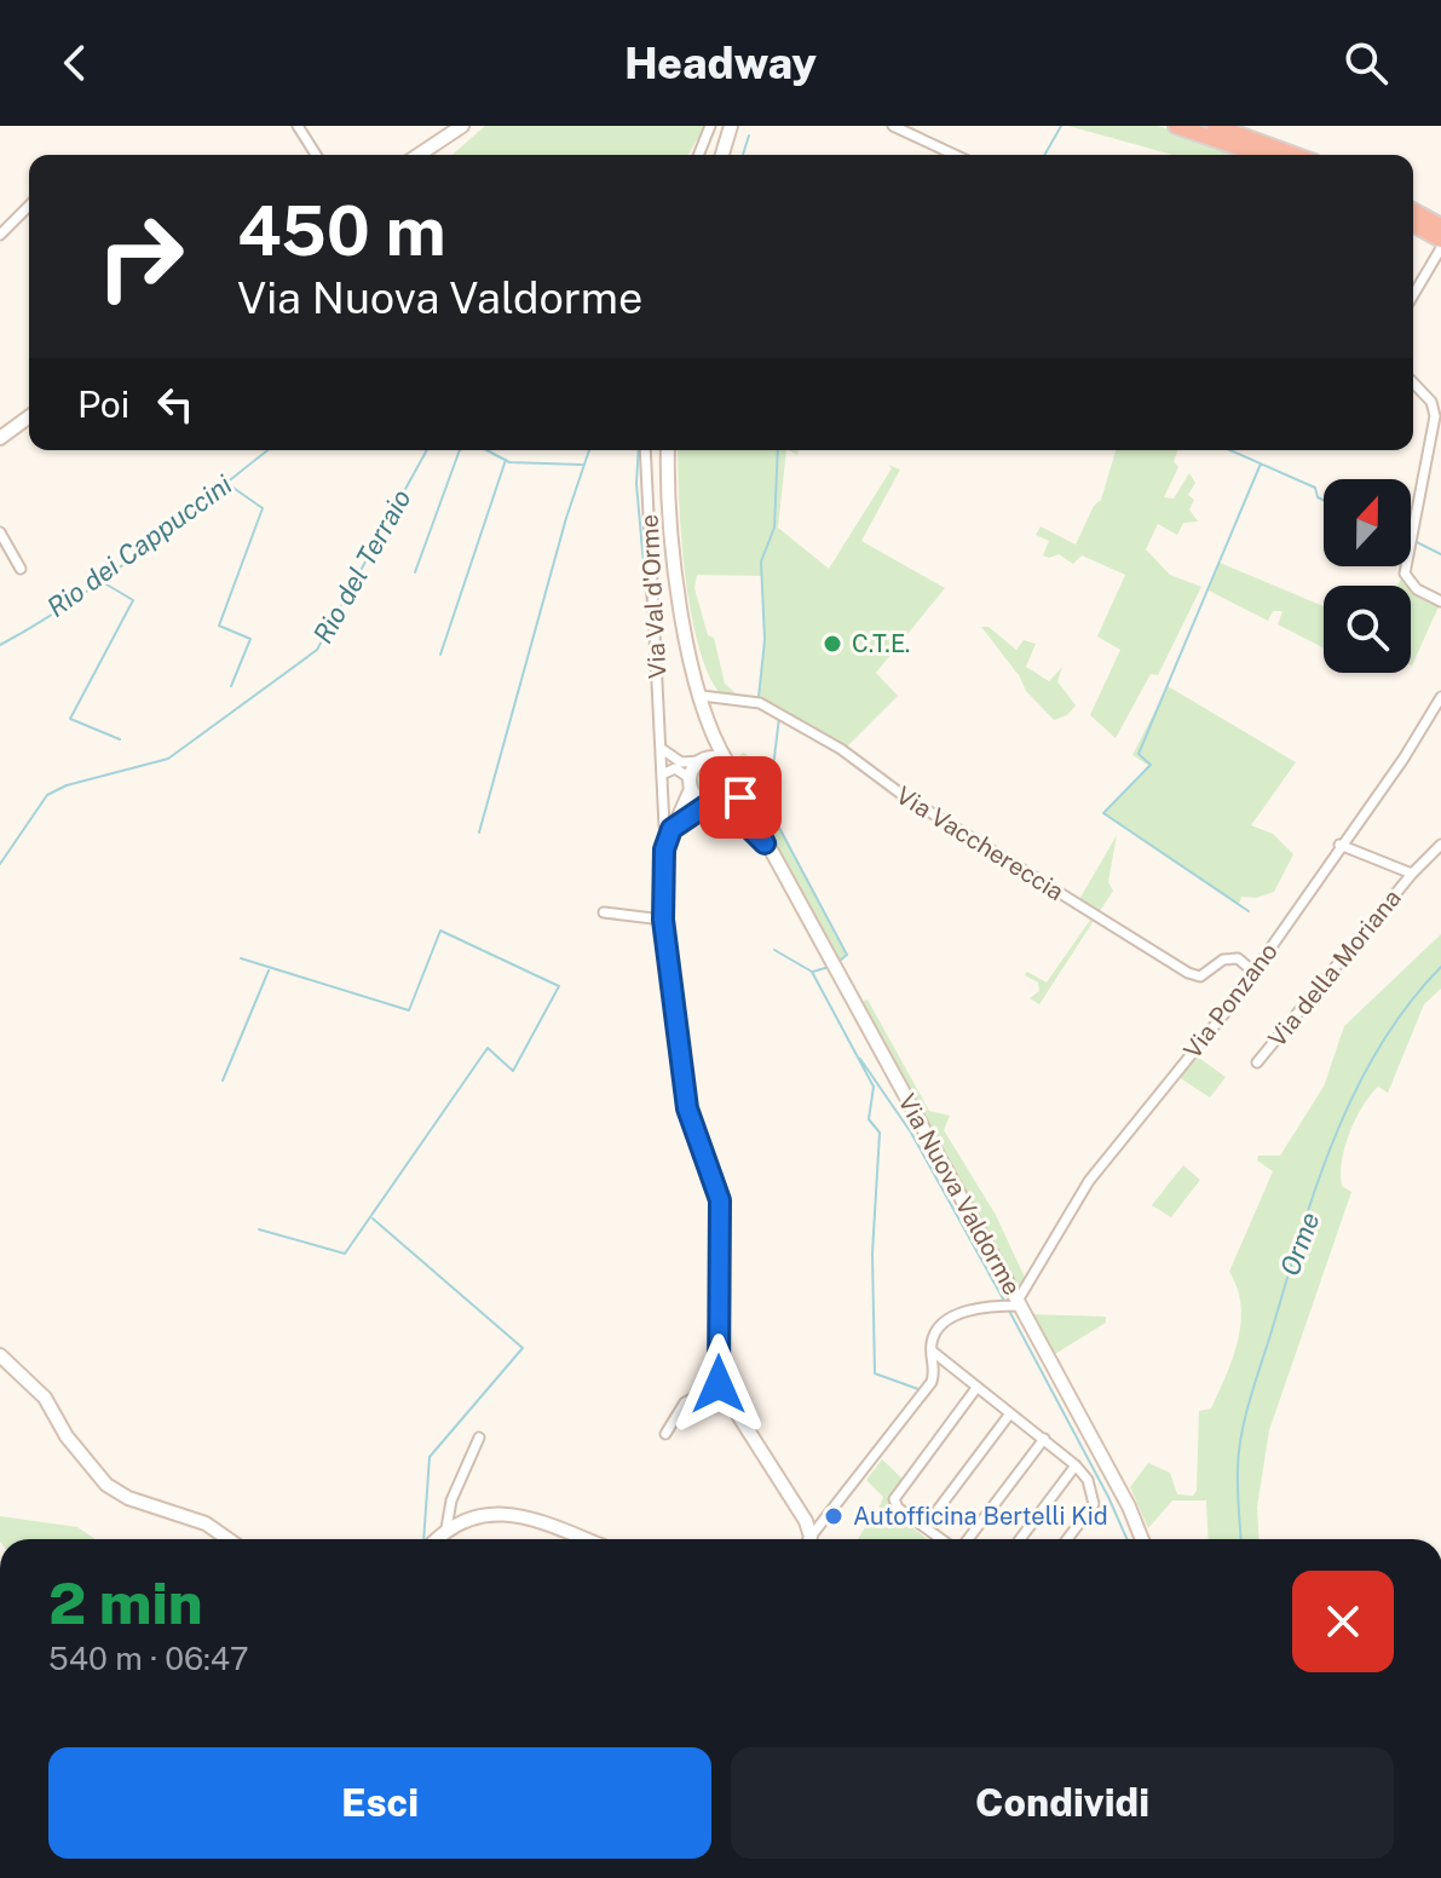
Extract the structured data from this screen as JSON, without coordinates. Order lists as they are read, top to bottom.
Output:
{
  "streets": {
    "street": [
      "Via Val d'Orme",
      "Via Vacchereccia",
      "Via della Moriana",
      "Via Ponzano",
      "Via Nuova Valdorme"
    ]
  },
  "crossings": [
    ["Via Val d'Orme", "Via Nuova Valdorme"],
    ["Via Vacchereccia", "Via Ponzano"],
    ["Via Vacchereccia", "Via Nuova Valdorme"],
    ["Via della Moriana", "Via Ponzano"],
    ["Via Ponzano", "Via Nuova Valdorme"]
  ],
  "water": ["Rio dei Cappuccini", "Rio del Terraio", "Orme"],
  "places": ["C.T.E.", "Autofficina Bertelli Kid"],
  "north": "top",
  "page": {
    "header": "Headway",
    "turn": ["450 m", "Via Nuova Valdorme"],
    "then": "Poi",
    "heading": ["2 min", "540 m · 06:47"],
    "buttons": ["Esci", "Condividi"]
  }
}
